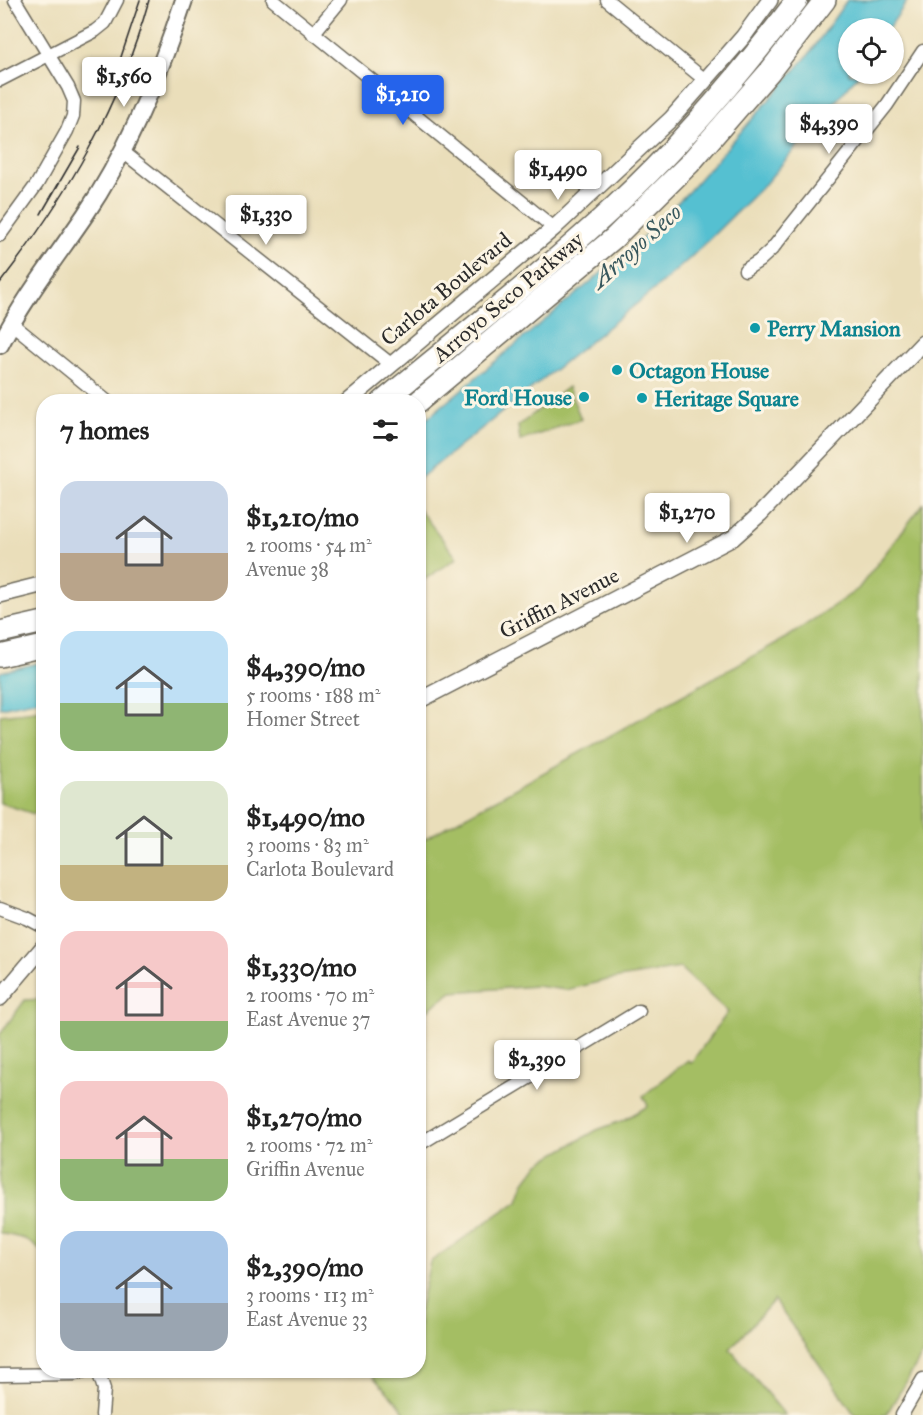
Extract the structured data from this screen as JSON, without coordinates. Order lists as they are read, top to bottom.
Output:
{
  "streets": {
    "highway": ["Arroyo Seco Parkway"],
    "street": ["Carlota Boulevard", "Griffin Avenue"]
  },
  "water": ["Arroyo Seco"],
  "places": [
    "Perry Mansion",
    "Octagon House",
    "Ford House",
    "Heritage Square"
  ],
  "page": {
    "price": [
      "$1,560",
      "$1,210",
      "$4,390",
      "$1,490",
      "$1,330",
      "$1,270",
      "$2,390"
    ],
    "heading": "7 homes",
    "list": [
      {
        "name": "$1,210/mo",
        "note": "2 rooms · 54 m² · Avenue 38"
      },
      {
        "name": "$4,390/mo",
        "note": "5 rooms · 188 m² · Homer Street"
      },
      {
        "name": "$1,490/mo",
        "note": "3 rooms · 83 m² · Carlota Boulevard"
      },
      {
        "name": "$1,330/mo",
        "note": "2 rooms · 70 m² · East Avenue 37"
      },
      {
        "name": "$1,270/mo",
        "note": "2 rooms · 72 m² · Griffin Avenue"
      },
      {
        "name": "$2,390/mo",
        "note": "3 rooms · 113 m² · East Avenue 33"
      }
    ]
  }
}
